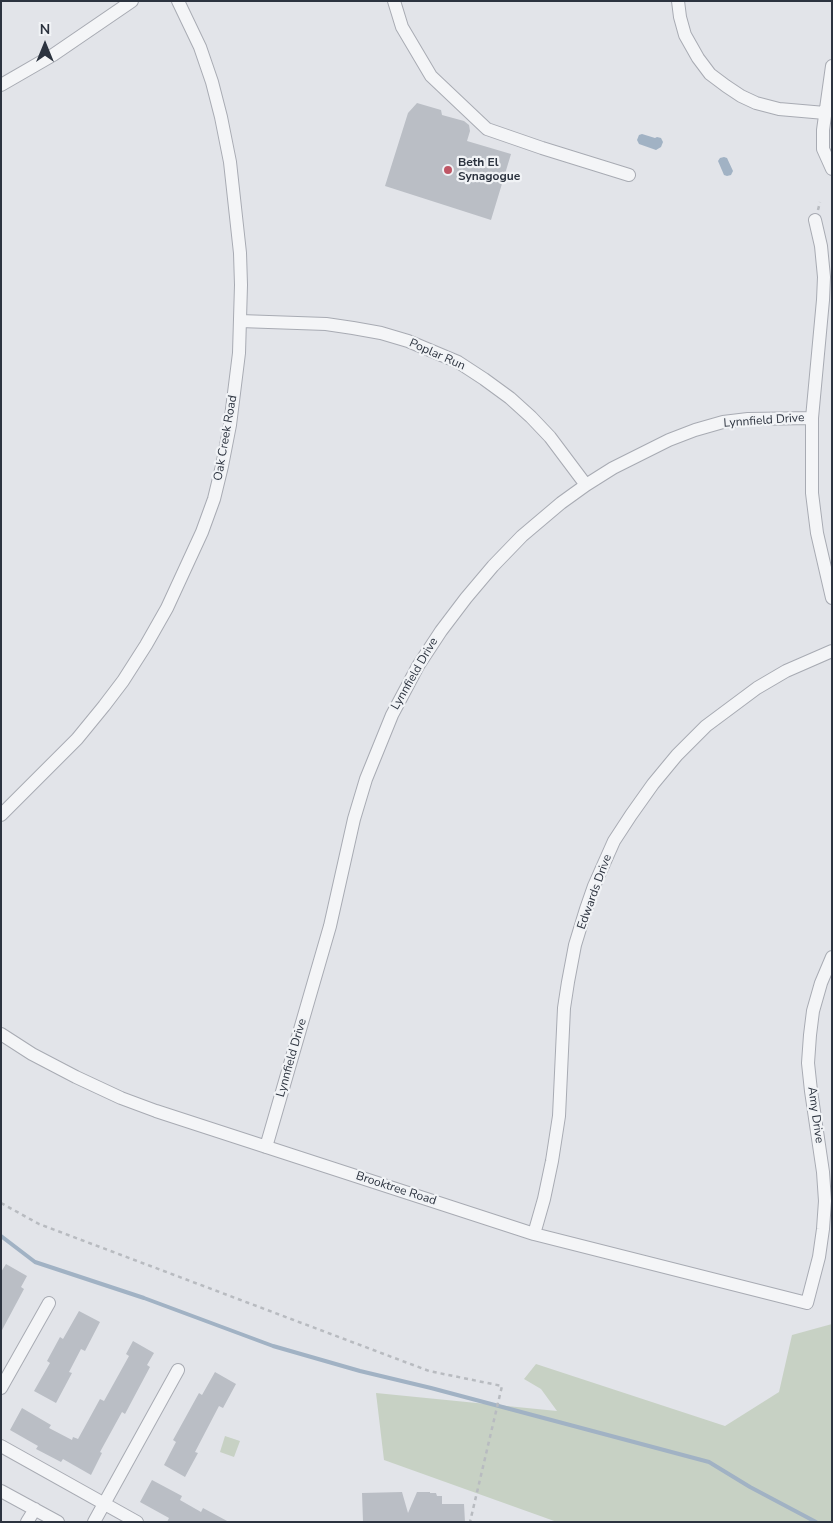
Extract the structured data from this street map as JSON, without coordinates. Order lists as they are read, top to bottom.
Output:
{
  "streets": {
    "street": [
      "Poplar Run",
      "Lynnfield Drive",
      "Oak Creek Road",
      "Edwards Drive",
      "Amy Drive",
      "Brooktree Road"
    ]
  },
  "crossings": [
    ["Poplar Run", "Lynnfield Drive"],
    ["Poplar Run", "Oak Creek Road"],
    ["Lynnfield Drive", "Brooktree Road"],
    ["Edwards Drive", "Brooktree Road"],
    ["Amy Drive", "Brooktree Road"]
  ],
  "places": ["Beth El Synagogue"],
  "north": "top"
}
